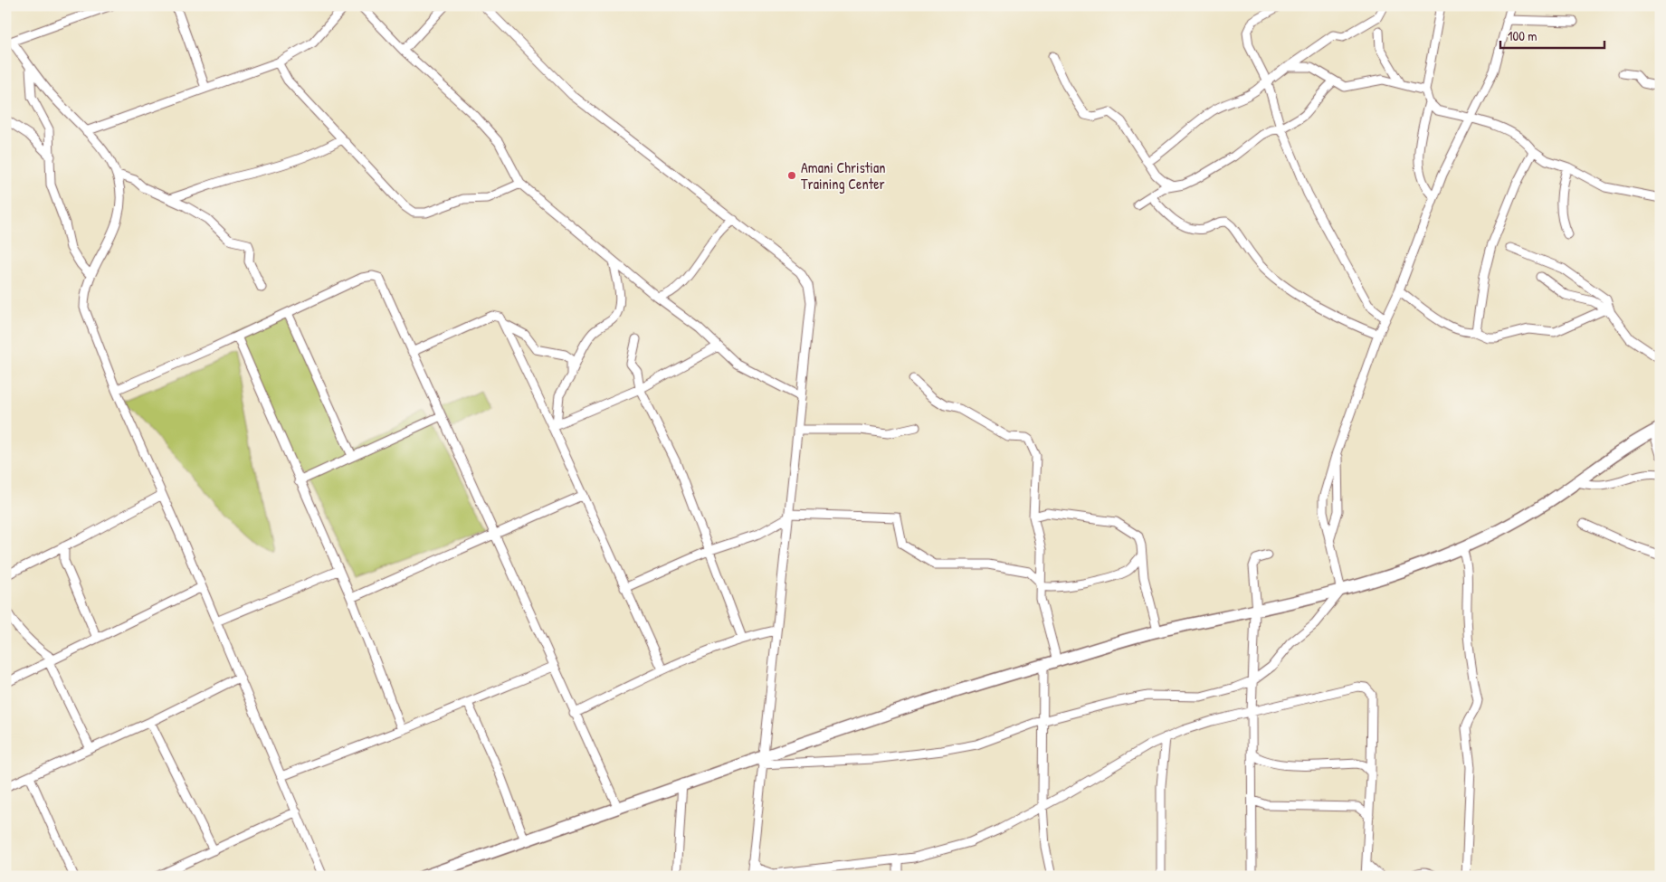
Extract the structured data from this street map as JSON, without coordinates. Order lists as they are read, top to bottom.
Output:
{
  "places": ["Amani Christian Training Center"],
  "scale_bar": "100 m"
}
